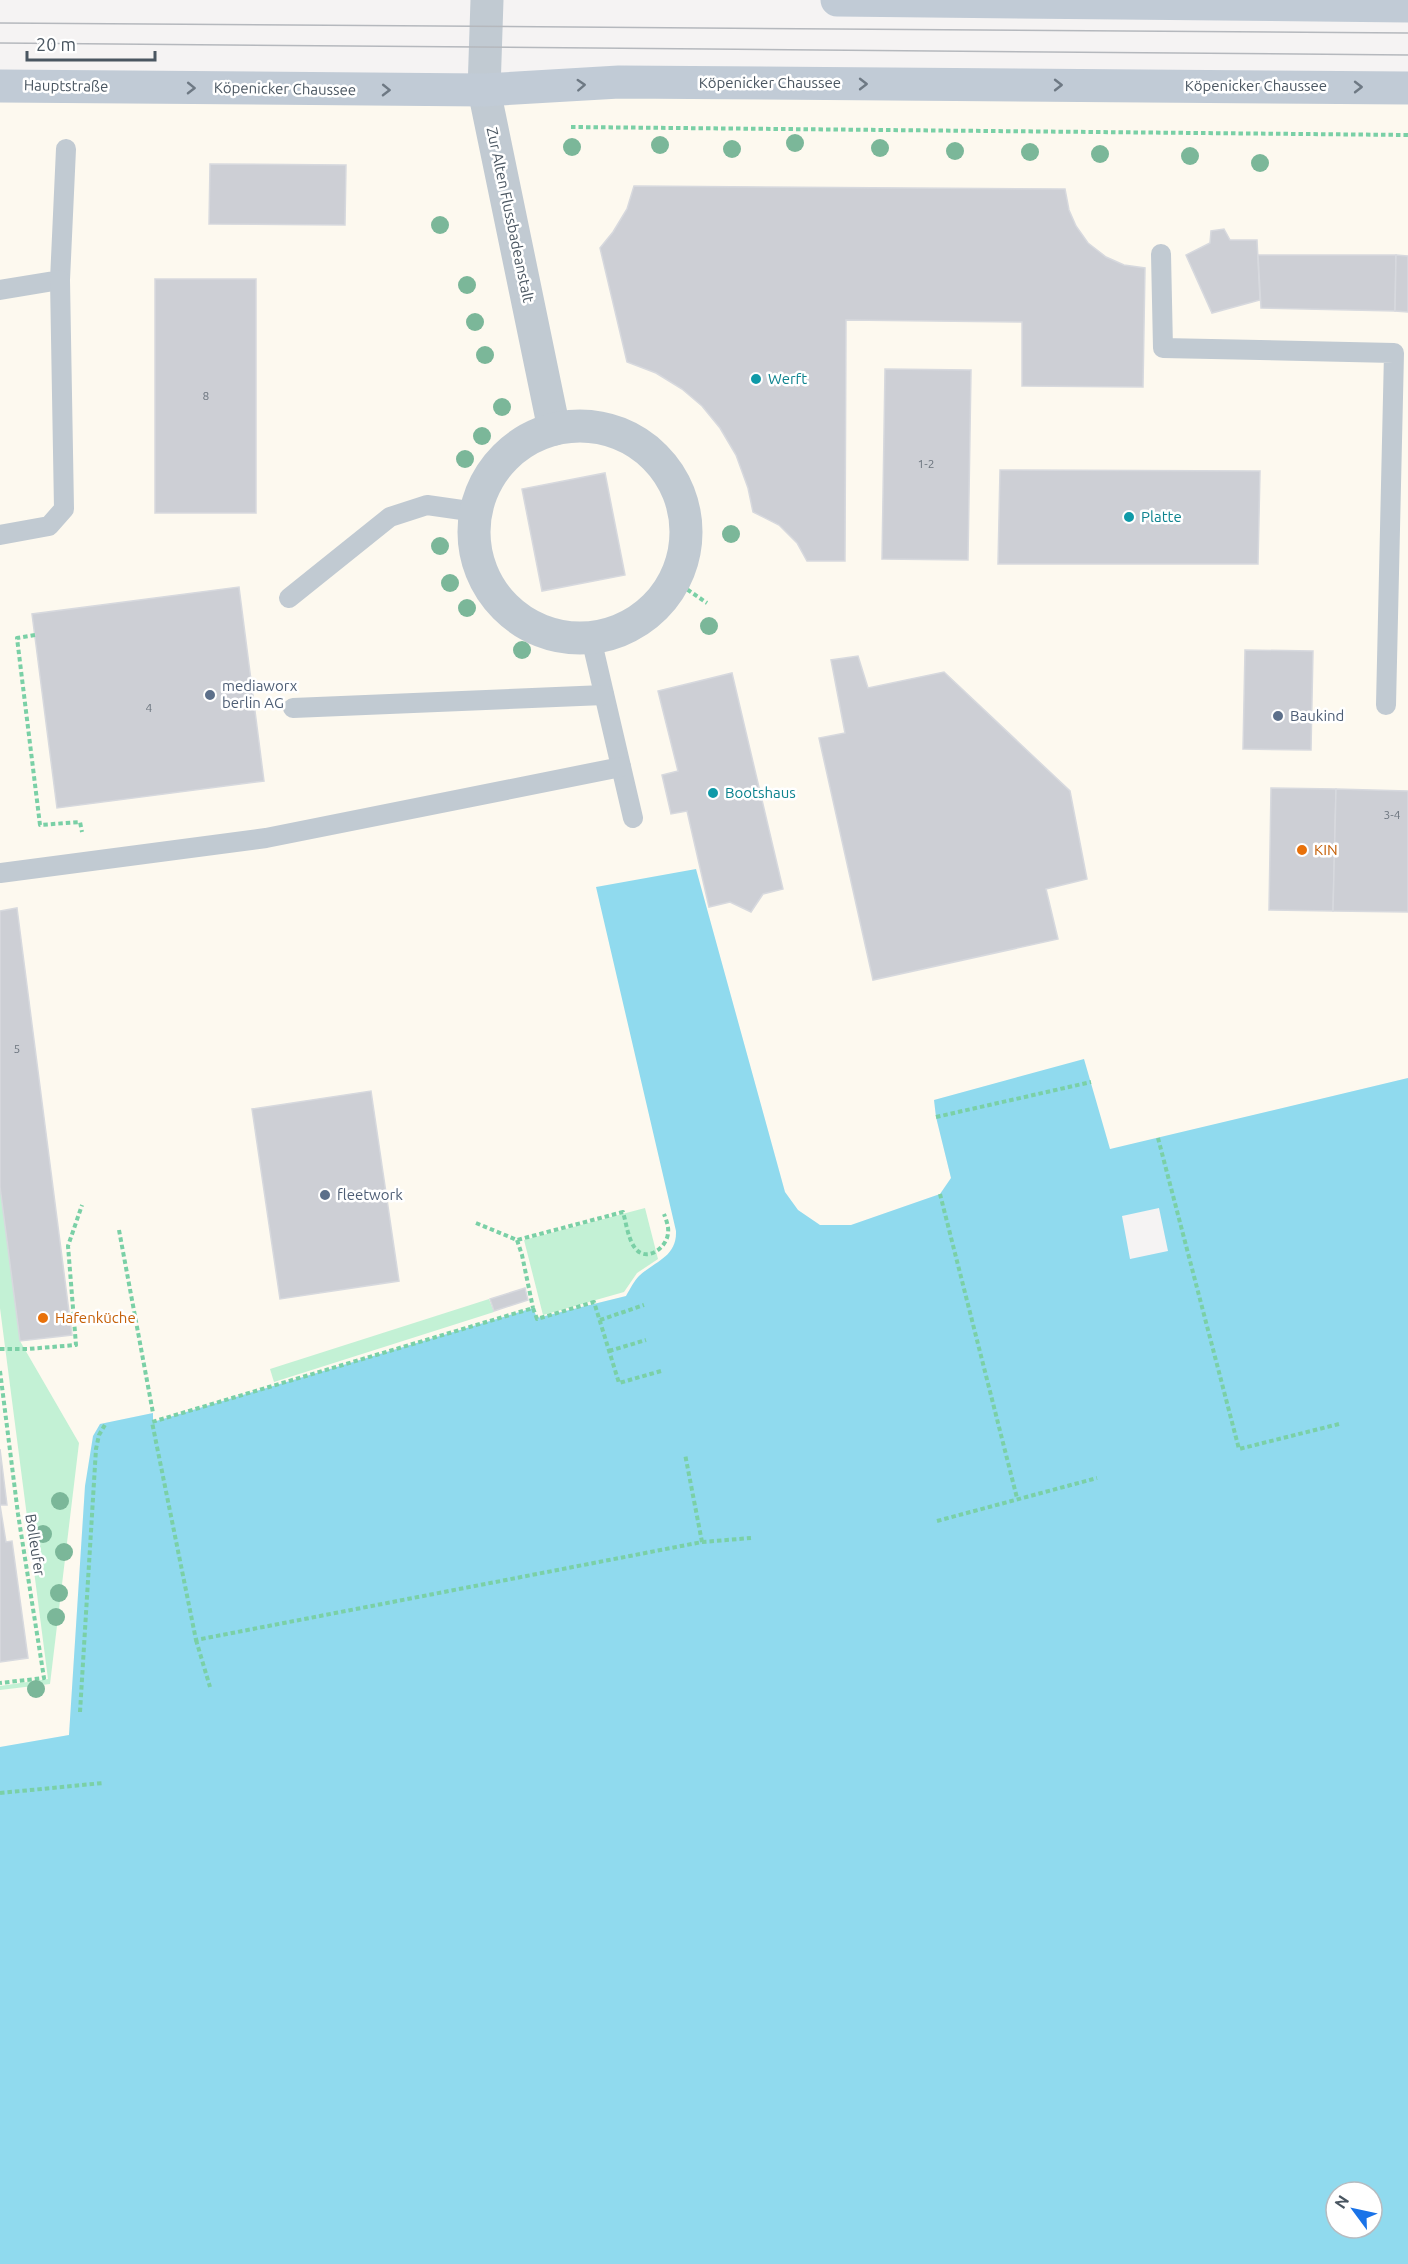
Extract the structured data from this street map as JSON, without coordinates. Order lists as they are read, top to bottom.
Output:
{
  "streets": {
    "main road": ["Köpenicker Chaussee", "Hauptstraße"],
    "street": ["Zur Alten Flussbadeanstalt"],
    "path": ["Bolleufer"]
  },
  "crossings": [
    ["Köpenicker Chaussee", "Hauptstraße"],
    ["Köpenicker Chaussee", "Zur Alten Flussbadeanstalt"]
  ],
  "places": [
    "Werft",
    "Platte",
    "mediaworx berlin AG",
    "Baukind",
    "Bootshaus",
    "KIN",
    "fleetwork",
    "Hafenküche"
  ],
  "house_numbers": [
    "8",
    "1-2",
    "4",
    "3-4",
    "5"
  ],
  "scale_bar": "20 m",
  "north": "top left"
}
